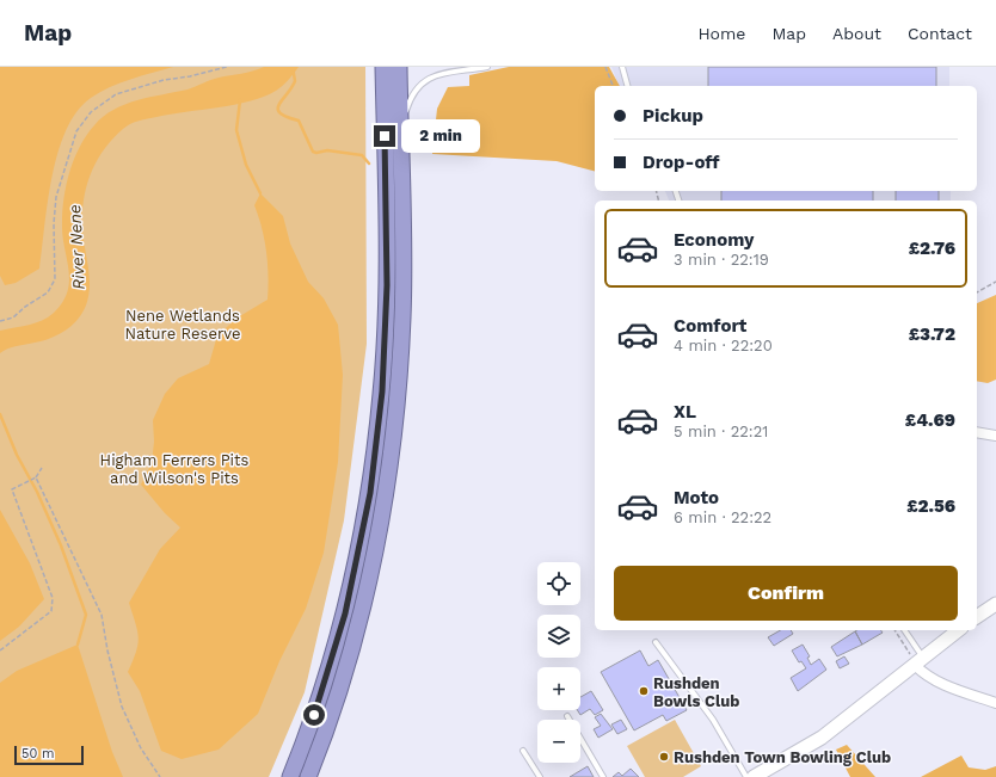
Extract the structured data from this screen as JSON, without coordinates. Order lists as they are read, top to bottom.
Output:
{
  "water": ["River Nene"],
  "parks": ["Nene Wetlands Nature Reserve", "Higham Ferrers Pits and Wilson's Pits"],
  "places": ["Rushden Bowls Club", "Rushden Town Bowling Club"],
  "scale_bar": "50 m",
  "page": {
    "header": "Map",
    "nav": [
      "Home",
      "Map",
      "About",
      "Contact"
    ],
    "banner": ["Pickup", "Drop-off"],
    "bubble": "2 min",
    "list": [
      {
        "name": "Economy",
        "note": "3 min · 22:19",
        "value": "£2.76"
      },
      {
        "name": "Comfort",
        "note": "4 min · 22:20",
        "value": "£3.72"
      },
      {
        "name": "XL",
        "note": "5 min · 22:21",
        "value": "£4.69"
      },
      {
        "name": "Moto",
        "note": "6 min · 22:22",
        "value": "£2.56"
      }
    ],
    "buttons": "Confirm",
    "map_buttons": ["+", "−"],
    "scale": "50 m"
  }
}
